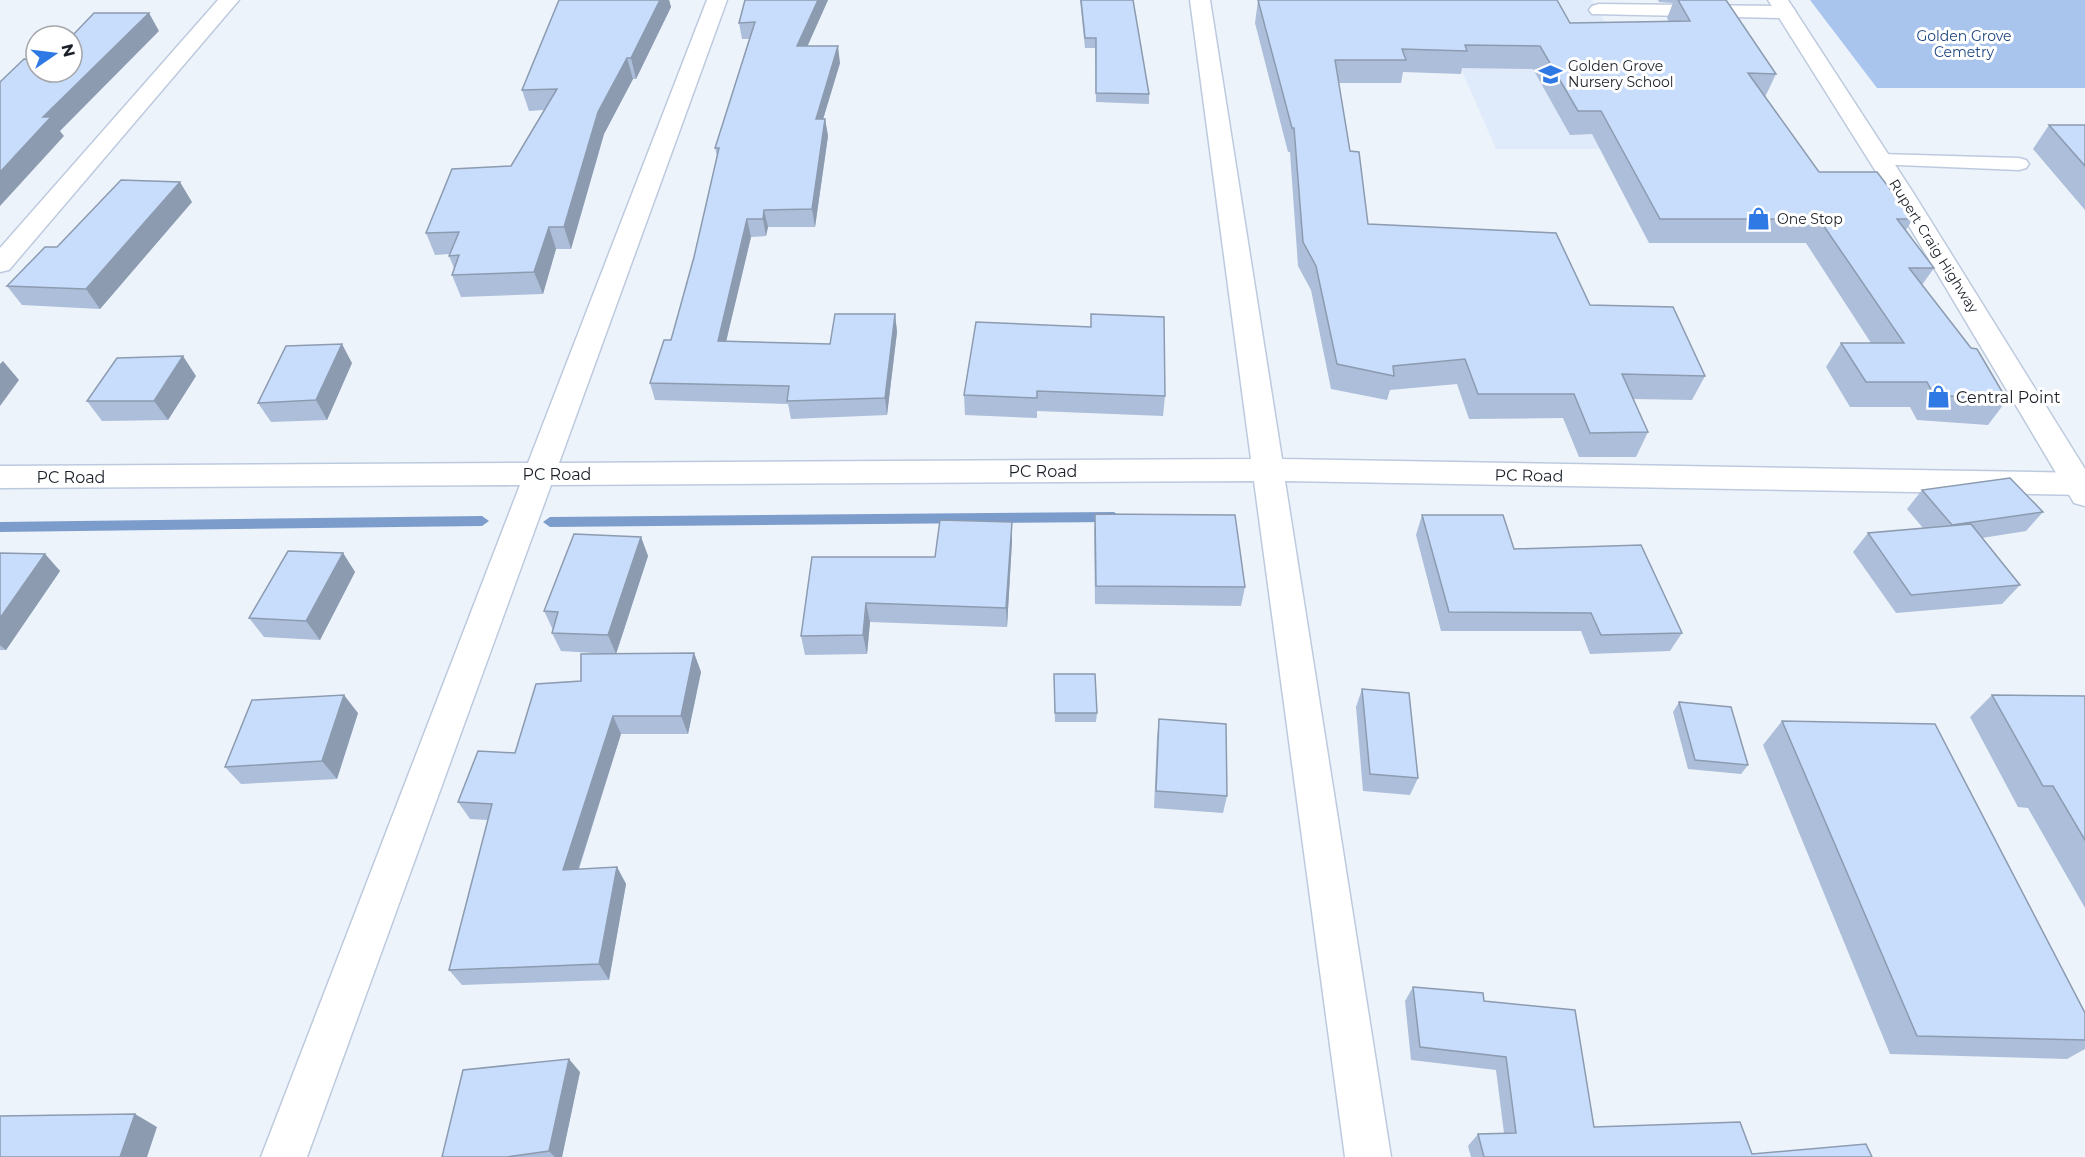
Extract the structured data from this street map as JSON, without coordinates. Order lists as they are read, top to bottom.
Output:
{
  "streets": {
    "street": ["Rupert Craig Highway", "PC Road"]
  },
  "crossings": [
    ["Rupert Craig Highway", "PC Road"]
  ],
  "parks": ["Golden Grove Cemetry"],
  "places": {
    "school or university": ["Golden Grove Nursery School"],
    "shop": ["One Stop", "Central Point"]
  },
  "north": "right"
}
